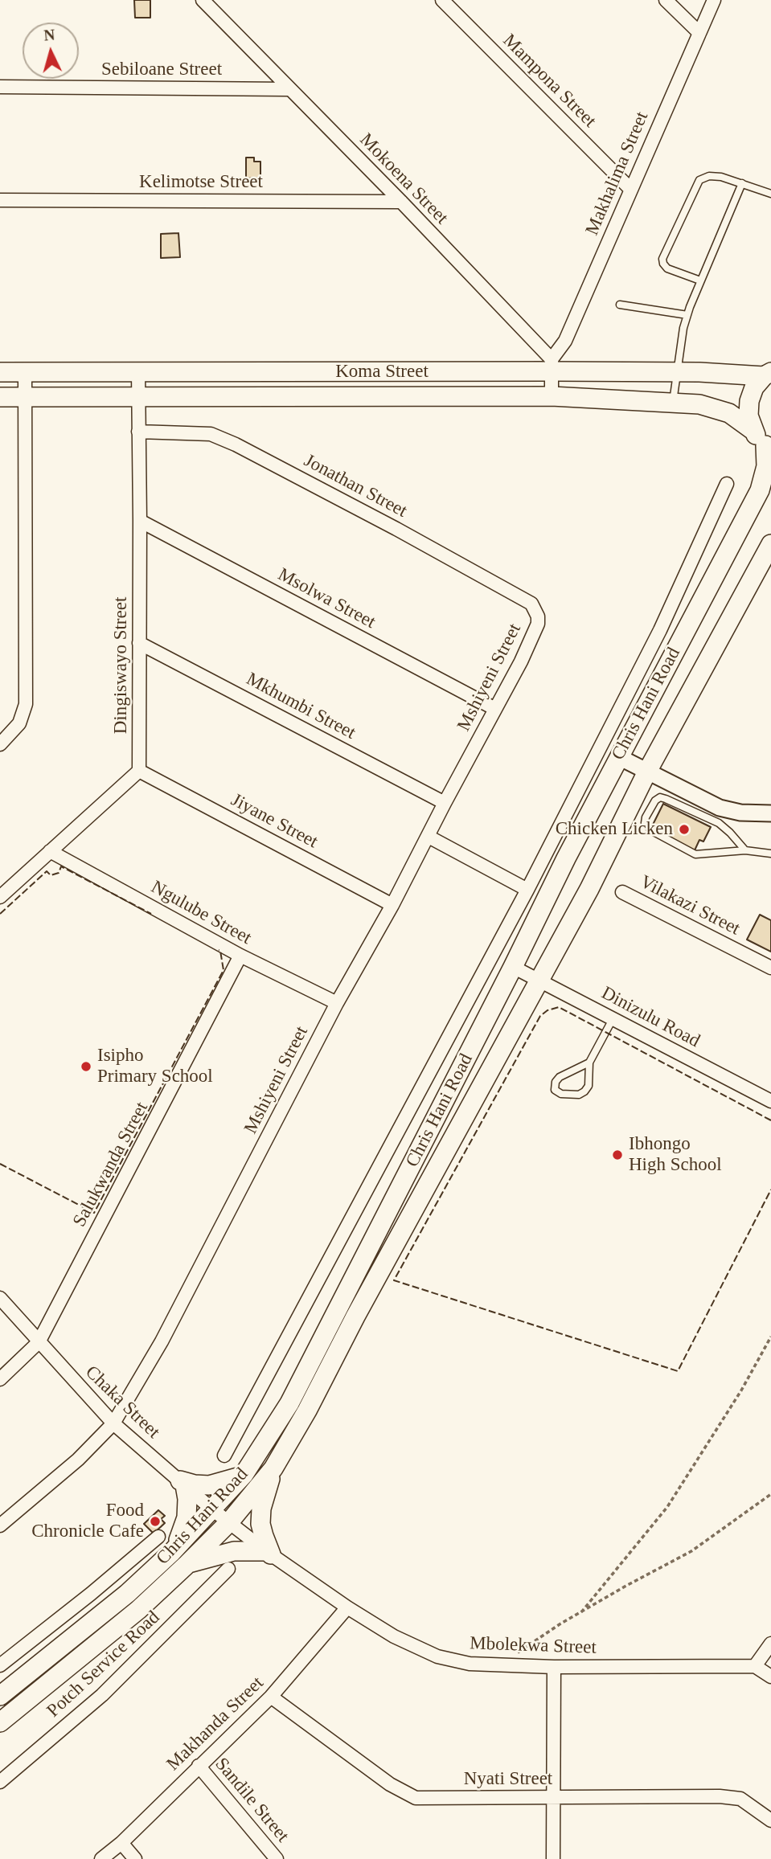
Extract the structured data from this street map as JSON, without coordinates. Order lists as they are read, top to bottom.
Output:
{
  "streets": {
    "main road": ["Koma Street", "Chris Hani Road"],
    "street": [
      "Sebiloane Street",
      "Mampona Street",
      "Makhalima Street",
      "Mokoena Street",
      "Kelimotse Street",
      "Jonathan Street",
      "Msolwa Street",
      "Dingiswayo Street",
      "Mshiyeni Street",
      "Mkhumbi Street",
      "Jiyane Street",
      "Vilakazi Street",
      "Ngulube Street",
      "Dinizulu Road",
      "Salukwanda Street",
      "Chaka Street",
      "Mbolekwa Street",
      "Potch Service Road",
      "Makhanda Street",
      "Nyati Street",
      "Sandile Street"
    ]
  },
  "crossings": [
    ["Sebiloane Street", "Mokoena Street"],
    ["Mampona Street", "Makhalima Street"],
    ["Makhalima Street", "Mokoena Street"],
    ["Makhalima Street", "Koma Street"],
    ["Mokoena Street", "Kelimotse Street"],
    ["Mokoena Street", "Koma Street"],
    ["Koma Street", "Dingiswayo Street"],
    ["Koma Street", "Chris Hani Road"],
    ["Jonathan Street", "Dingiswayo Street"],
    ["Jonathan Street", "Mshiyeni Street"],
    ["Msolwa Street", "Dingiswayo Street"],
    ["Msolwa Street", "Mshiyeni Street"],
    ["Dingiswayo Street", "Mkhumbi Street"],
    ["Dingiswayo Street", "Jiyane Street"],
    ["Mshiyeni Street", "Mkhumbi Street"],
    ["Mshiyeni Street", "Jiyane Street"],
    ["Mshiyeni Street", "Ngulube Street"],
    ["Mshiyeni Street", "Chaka Street"],
    ["Chris Hani Road", "Dinizulu Road"],
    ["Chris Hani Road", "Chaka Street"],
    ["Chris Hani Road", "Mbolekwa Street"],
    ["Ngulube Street", "Salukwanda Street"],
    ["Salukwanda Street", "Chaka Street"],
    ["Chaka Street", "Mbolekwa Street"],
    ["Mbolekwa Street", "Makhanda Street"],
    ["Makhanda Street", "Nyati Street"],
    ["Makhanda Street", "Sandile Street"]
  ],
  "places": [
    "Chicken Licken",
    "Isipho Primary School",
    "Ibhongo High School",
    "Food Chronicle Cafe"
  ],
  "north": "top"
}
